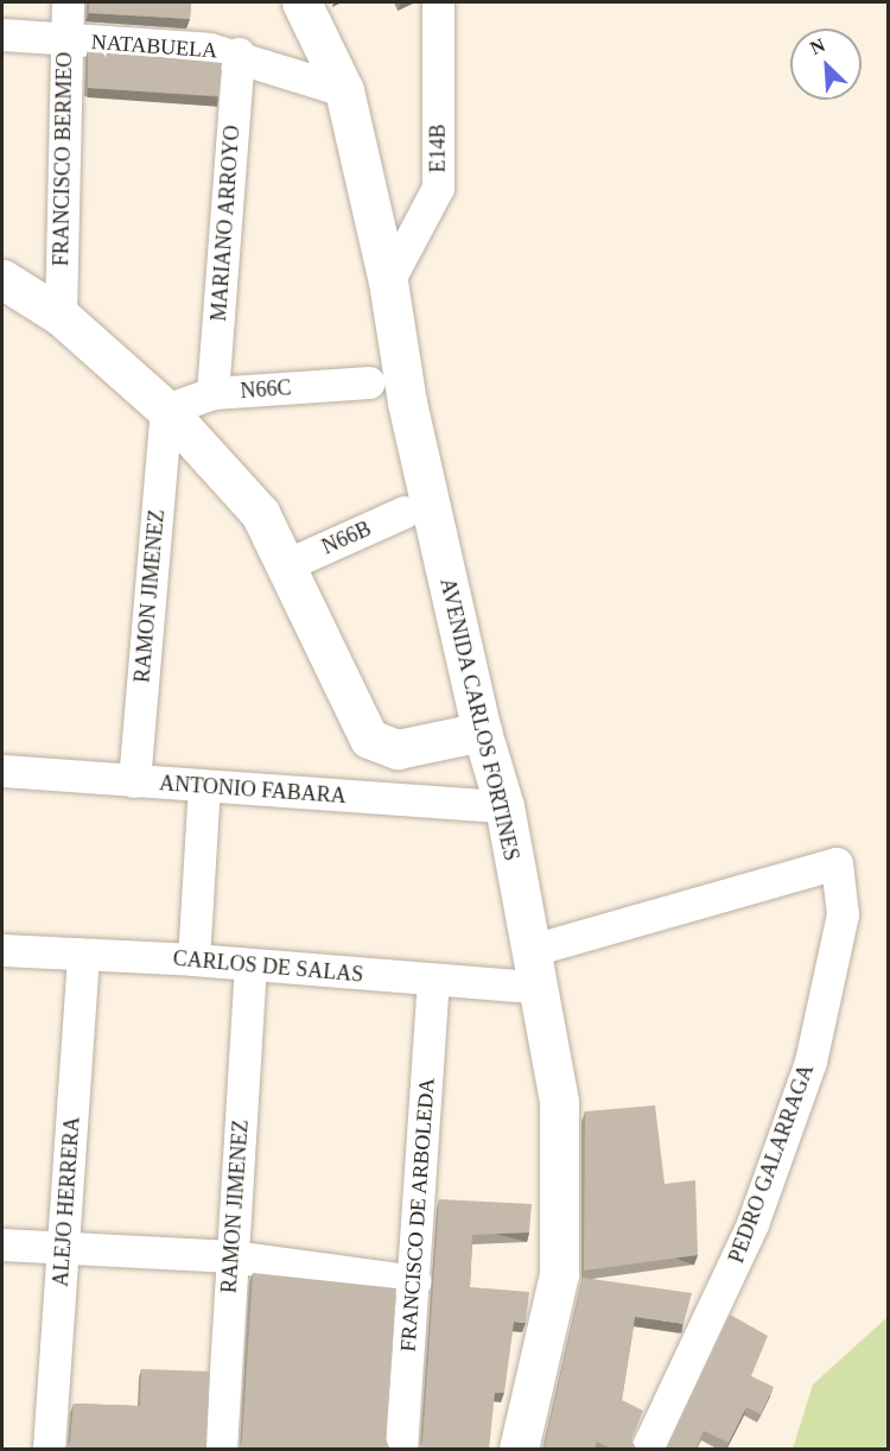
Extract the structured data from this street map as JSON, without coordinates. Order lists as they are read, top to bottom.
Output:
{
  "streets": {
    "street": [
      "NATABUELA",
      "E14B",
      "FRANCISCO BERMEO",
      "MARIANO ARROYO",
      "N66C",
      "N66B",
      "RAMON JIMENEZ",
      "AVENIDA CARLOS FORTINES",
      "ANTONIO FABARA",
      "CARLOS DE SALAS",
      "PEDRO GALARRAGA",
      "ALEJO HERRERA",
      "FRANCISCO DE ARBOLEDA"
    ]
  },
  "crossings": [
    ["NATABUELA", "FRANCISCO BERMEO"],
    ["NATABUELA", "MARIANO ARROYO"],
    ["NATABUELA", "AVENIDA CARLOS FORTINES"],
    ["E14B", "AVENIDA CARLOS FORTINES"],
    ["MARIANO ARROYO", "N66C"],
    ["N66C", "RAMON JIMENEZ"],
    ["RAMON JIMENEZ", "ANTONIO FABARA"],
    ["RAMON JIMENEZ", "CARLOS DE SALAS"],
    ["AVENIDA CARLOS FORTINES", "ANTONIO FABARA"],
    ["AVENIDA CARLOS FORTINES", "CARLOS DE SALAS"],
    ["CARLOS DE SALAS", "PEDRO GALARRAGA"],
    ["CARLOS DE SALAS", "ALEJO HERRERA"],
    ["CARLOS DE SALAS", "FRANCISCO DE ARBOLEDA"]
  ],
  "north": "top left"
}
